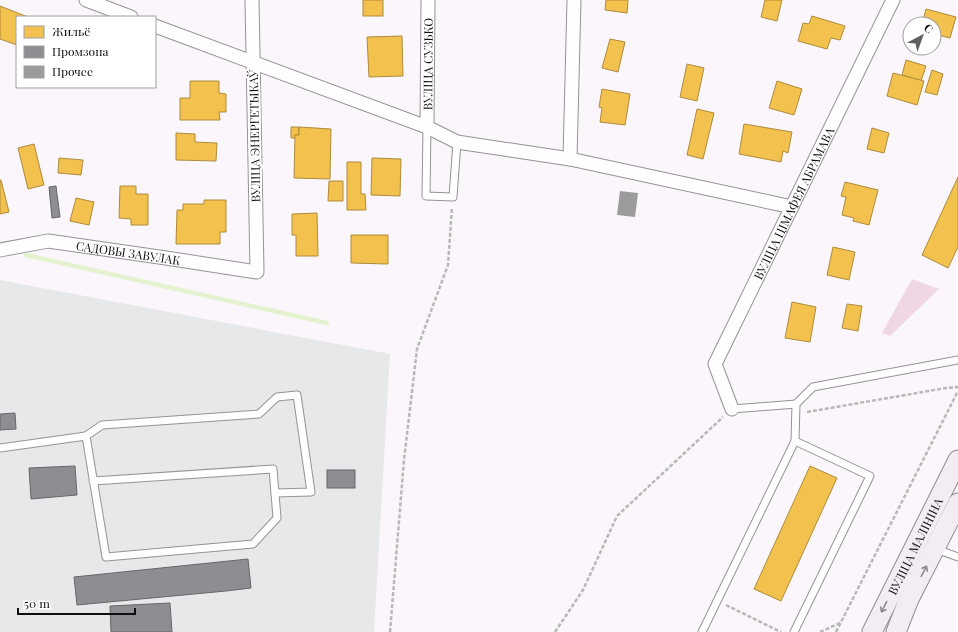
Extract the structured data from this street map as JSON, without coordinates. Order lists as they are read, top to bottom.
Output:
{
  "streets": {
    "main road": ["ВУЛІЦА МАЛІНІНА"],
    "street": [
      "ВУЛІЦА СУЗЬКО",
      "ВУЛІЦА ЭНЕРГЕТЫКАЎ",
      "ВУЛІЦА ЦІМАФЕЯ АБРАМАВА",
      "САДОВЫ ЗАВУЛАК"
    ]
  },
  "crossings": [
    ["ВУЛІЦА ЭНЕРГЕТЫКАЎ", "САДОВЫ ЗАВУЛАК"]
  ],
  "legend": ["Жильё", "Промзона", "Прочее"],
  "scale_bar": "50 m",
  "north": "top right"
}
